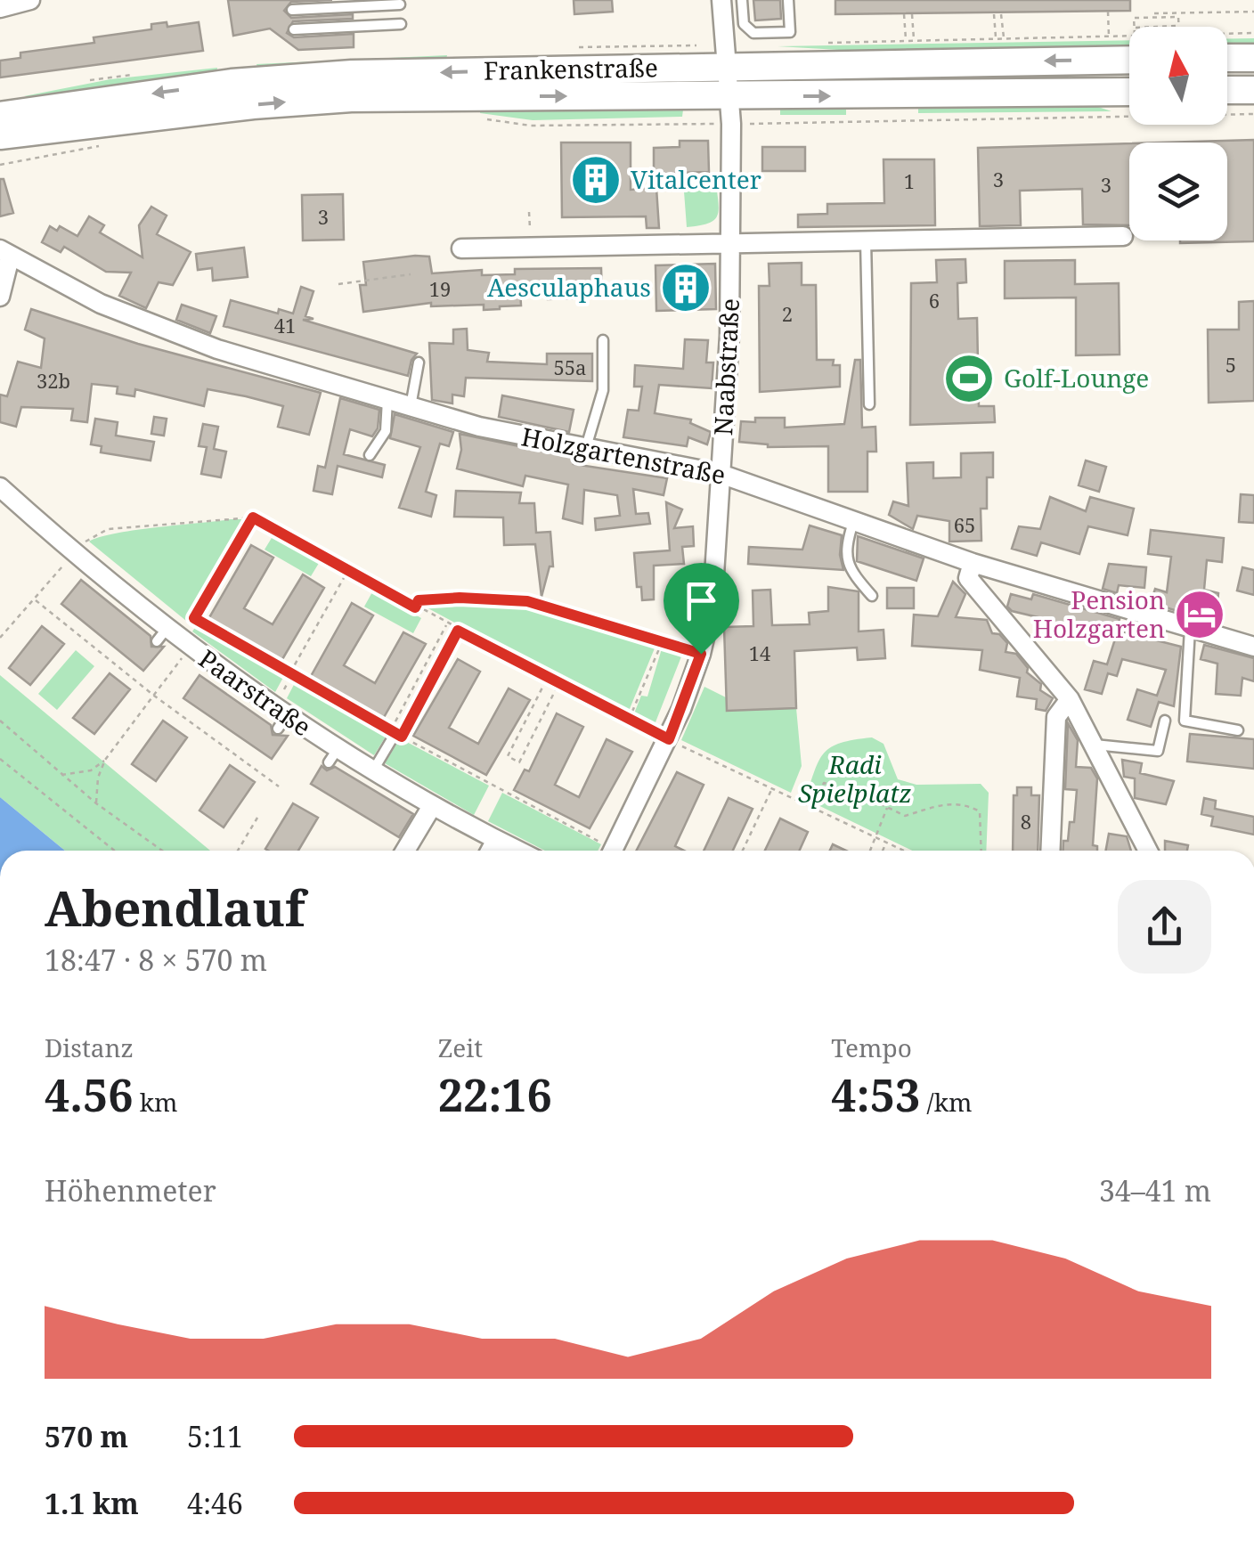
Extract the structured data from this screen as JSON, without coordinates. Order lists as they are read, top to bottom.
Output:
{
  "streets": {
    "main road": ["Frankenstraße"],
    "street": ["Naabstraße", "Holzgartenstraße", "Paarstraße"]
  },
  "crossings": [
    ["Frankenstraße", "Naabstraße"],
    ["Naabstraße", "Holzgartenstraße"]
  ],
  "parks": ["Radi Spielplatz"],
  "places": {
    "building": ["Vitalcenter", "Aesculaphaus"],
    "sports": ["Golf-Lounge"],
    "hotel": ["Pension Holzgarten"]
  },
  "house_numbers": [
    "3",
    "1",
    "3",
    "3",
    "19",
    "6",
    "2",
    "41",
    "5",
    "55a",
    "32b",
    "65",
    "14",
    "8"
  ],
  "north": "top",
  "page": {
    "heading": ["Abendlauf", "18:47 · 8 × 570 m"],
    "stats": [
      ["Distanz", "4.56 km"],
      ["Zeit", "22:16"],
      ["Tempo", "4:53 /km"]
    ],
    "chart": ["Höhenmeter", "34–41 m"],
    "list": [
      {
        "name": "570 m",
        "note": "5:11"
      },
      {
        "name": "1.1 km",
        "note": "4:46"
      }
    ]
  }
}
